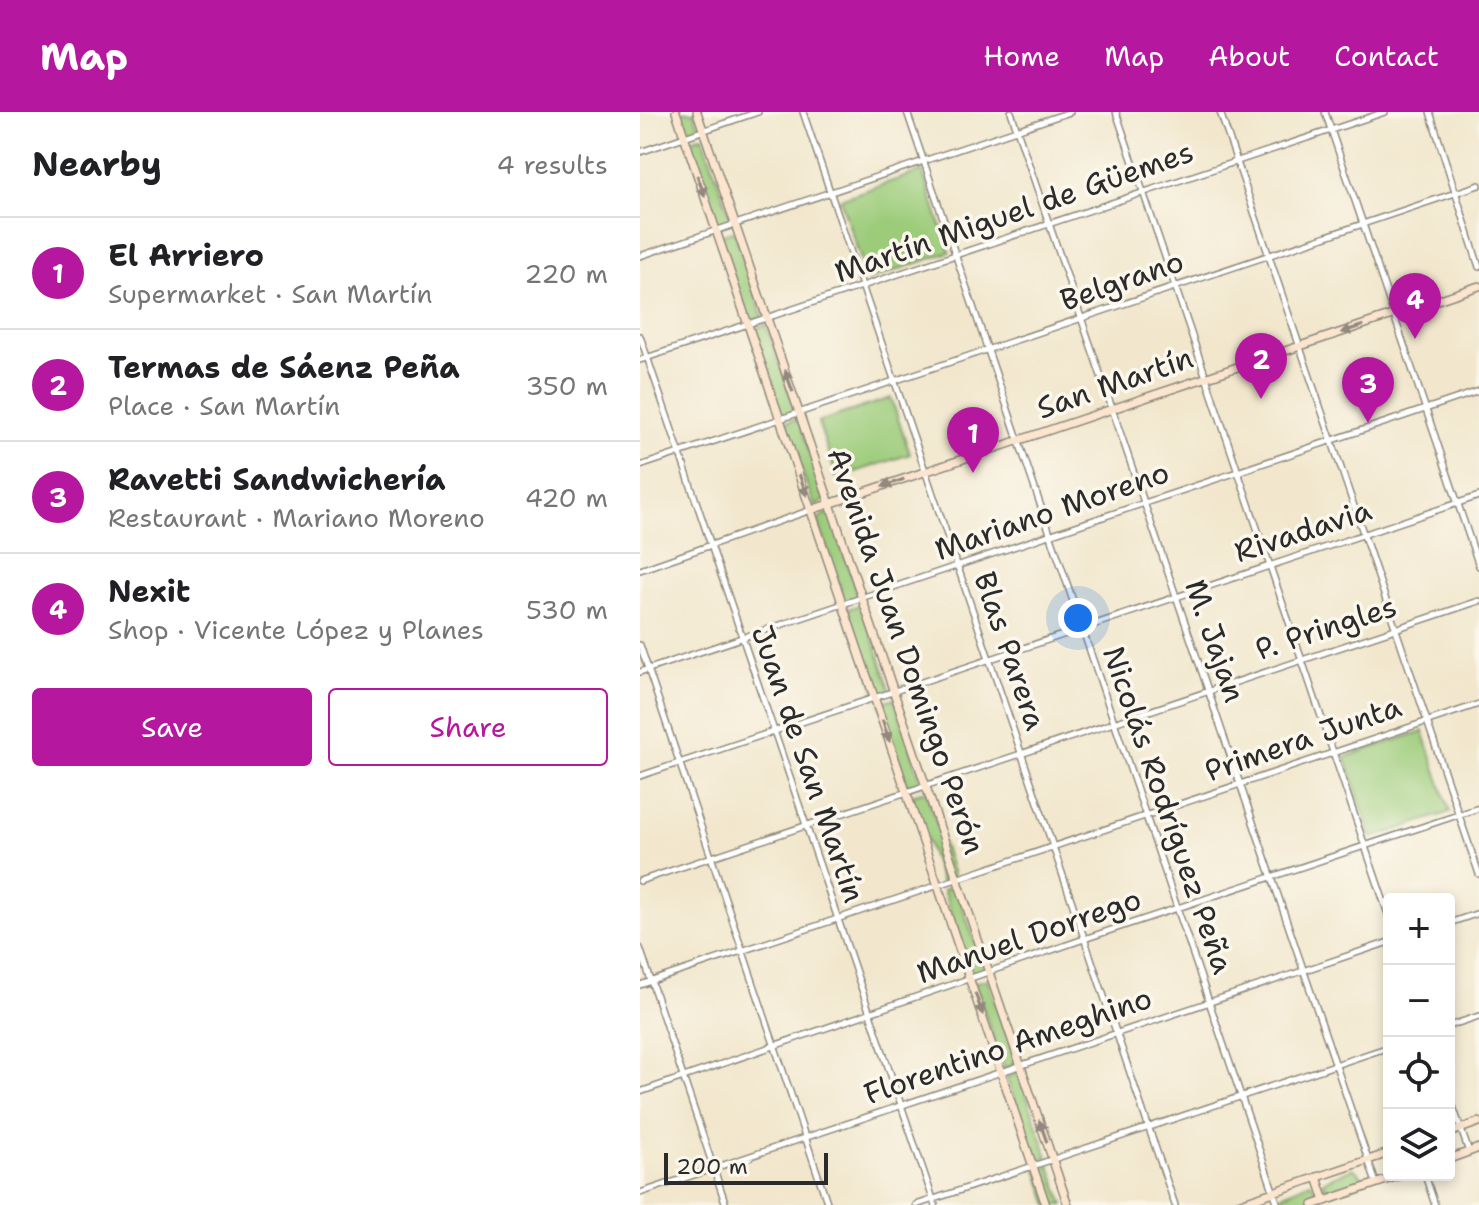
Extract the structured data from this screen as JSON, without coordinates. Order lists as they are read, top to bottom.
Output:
{
  "streets": {
    "main road": ["San Martín", "Avenida Juan Domingo Perón"],
    "street": [
      "Martín Miguel de Güemes",
      "Belgrano",
      "Mariano Moreno",
      "Rivadavia",
      "P. Pringles",
      "M. Jajan",
      "Blas Parera",
      "Primera Junta",
      "Juan de San Martín",
      "Nicolás Rodríguez Peña",
      "Manuel Dorrego",
      "Florentino Ameghino"
    ]
  },
  "crossings": [
    ["Martín Miguel de Güemes", "M. Jajan"],
    ["Martín Miguel de Güemes", "Avenida Juan Domingo Perón"],
    ["Martín Miguel de Güemes", "Blas Parera"],
    ["Martín Miguel de Güemes", "Juan de San Martín"],
    ["Martín Miguel de Güemes", "Nicolás Rodríguez Peña"],
    ["Belgrano", "M. Jajan"],
    ["Belgrano", "Avenida Juan Domingo Perón"],
    ["Belgrano", "Blas Parera"],
    ["Belgrano", "Juan de San Martín"],
    ["Belgrano", "Nicolás Rodríguez Peña"],
    ["San Martín", "M. Jajan"],
    ["San Martín", "Avenida Juan Domingo Perón"],
    ["San Martín", "Blas Parera"],
    ["San Martín", "Nicolás Rodríguez Peña"],
    ["Mariano Moreno", "M. Jajan"],
    ["Mariano Moreno", "Avenida Juan Domingo Perón"],
    ["Mariano Moreno", "Blas Parera"],
    ["Mariano Moreno", "Juan de San Martín"],
    ["Mariano Moreno", "Nicolás Rodríguez Peña"],
    ["Rivadavia", "M. Jajan"],
    ["Rivadavia", "Avenida Juan Domingo Perón"],
    ["Rivadavia", "Blas Parera"],
    ["Rivadavia", "Juan de San Martín"],
    ["Rivadavia", "Nicolás Rodríguez Peña"],
    ["P. Pringles", "M. Jajan"],
    ["P. Pringles", "Avenida Juan Domingo Perón"],
    ["P. Pringles", "Blas Parera"],
    ["P. Pringles", "Juan de San Martín"],
    ["P. Pringles", "Nicolás Rodríguez Peña"],
    ["M. Jajan", "Primera Junta"],
    ["M. Jajan", "Manuel Dorrego"],
    ["M. Jajan", "Florentino Ameghino"],
    ["Avenida Juan Domingo Perón", "Primera Junta"],
    ["Avenida Juan Domingo Perón", "Manuel Dorrego"],
    ["Avenida Juan Domingo Perón", "Florentino Ameghino"],
    ["Blas Parera", "Primera Junta"],
    ["Blas Parera", "Manuel Dorrego"],
    ["Blas Parera", "Florentino Ameghino"],
    ["Primera Junta", "Juan de San Martín"],
    ["Primera Junta", "Nicolás Rodríguez Peña"],
    ["Juan de San Martín", "Manuel Dorrego"],
    ["Juan de San Martín", "Florentino Ameghino"],
    ["Nicolás Rodríguez Peña", "Manuel Dorrego"],
    ["Nicolás Rodríguez Peña", "Florentino Ameghino"]
  ],
  "scale_bar": "200 m",
  "page": {
    "header": "Map",
    "nav": [
      "Home",
      "Map",
      "About",
      "Contact"
    ],
    "heading": ["Nearby", "4 results"],
    "list": [
      {
        "mark": "1",
        "name": "El Arriero",
        "note": "Supermarket · San Martín",
        "value": "220 m"
      },
      {
        "mark": "2",
        "name": "Termas de Sáenz Peña",
        "note": "Place · San Martín",
        "value": "350 m"
      },
      {
        "mark": "3",
        "name": "Ravetti Sandwichería",
        "note": "Restaurant · Mariano Moreno",
        "value": "420 m"
      },
      {
        "mark": "4",
        "name": "Nexit",
        "note": "Shop · Vicente López y Planes",
        "value": "530 m"
      }
    ],
    "pins": [
      "4",
      "2",
      "3",
      "1"
    ],
    "buttons": ["Save", "Share"],
    "map_buttons": ["+", "−"],
    "scale": "200 m"
  }
}
